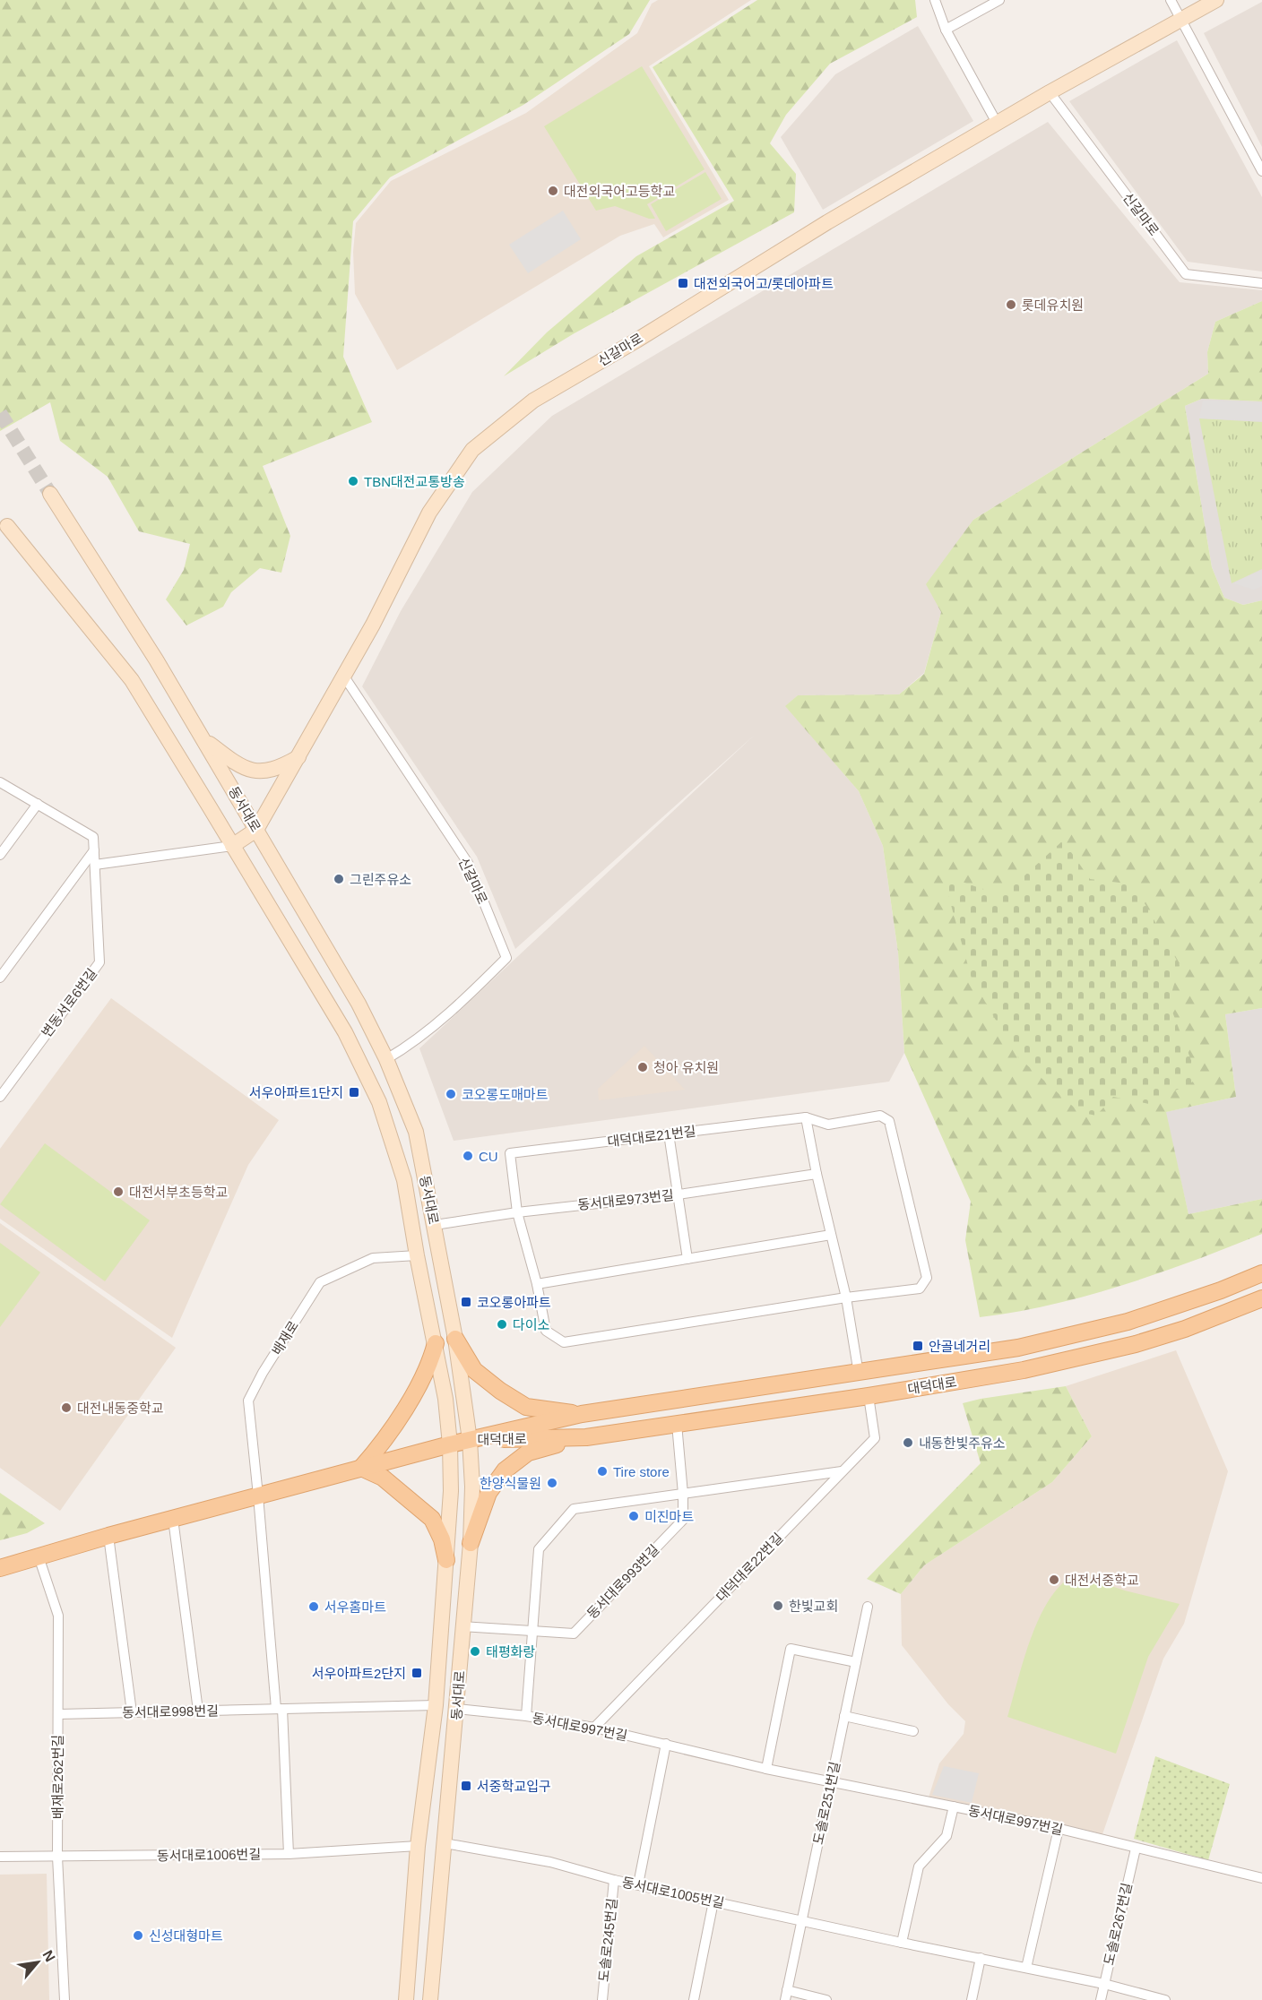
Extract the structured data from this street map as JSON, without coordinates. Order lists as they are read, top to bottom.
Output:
{
  "streets": {
    "main road": ["대덕대로"],
    "street": [
      "신갈마로",
      "동서대로",
      "변동서로6번길",
      "대덕대로21번길",
      "동서대로973번길",
      "배재로",
      "대덕대로22번길",
      "동서대로993번길",
      "동서대로998번길",
      "동서대로997번길",
      "배재로262번길",
      "도솔로251번길",
      "동서대로1006번길",
      "동서대로1005번길",
      "도솔로267번길",
      "도솔로245번길"
    ]
  },
  "crossings": [
    ["신갈마로", "동서대로"],
    ["동서대로", "동서대로973번길"],
    ["동서대로", "배재로"],
    ["동서대로", "대덕대로"],
    ["동서대로", "동서대로993번길"],
    ["동서대로", "동서대로998번길"],
    ["동서대로", "동서대로997번길"],
    ["동서대로", "동서대로1006번길"],
    ["동서대로", "동서대로1005번길"],
    ["대덕대로21번길", "동서대로973번길"],
    ["배재로", "동서대로998번길"],
    ["대덕대로", "대덕대로22번길"],
    ["대덕대로", "동서대로993번길"],
    ["대덕대로22번길", "동서대로997번길"],
    ["동서대로993번길", "동서대로997번길"],
    ["동서대로998번길", "배재로262번길"],
    ["동서대로997번길", "도솔로251번길"],
    ["동서대로997번길", "도솔로267번길"],
    ["배재로262번길", "동서대로1006번길"],
    ["도솔로251번길", "동서대로1005번길"],
    ["동서대로1005번길", "도솔로267번길"],
    ["동서대로1005번길", "도솔로245번길"]
  ],
  "places": {
    "other": [
      "대전외국어고등학교",
      "롯데유치원",
      "TBN대전교통방송",
      "그린주유소",
      "청아 유치원",
      "코오롱도매마트",
      "CU",
      "대전서부초등학교",
      "다이소",
      "대전내동중학교",
      "내동한빛주유소",
      "Tire store",
      "한양식물원",
      "미진마트",
      "대전서중학교",
      "한빛교회",
      "서우홈마트",
      "태평화랑",
      "신성대형마트"
    ],
    "transit": [
      "대전외국어고/롯데아파트",
      "서우아파트1단지",
      "코오롱아파트",
      "안골네거리",
      "서우아파트2단지",
      "서중학교입구"
    ]
  },
  "north": "top right"
}
